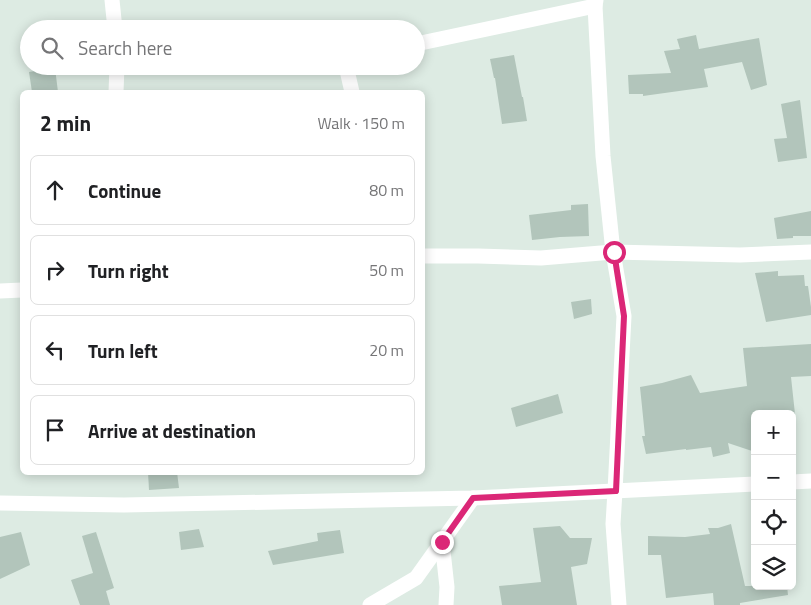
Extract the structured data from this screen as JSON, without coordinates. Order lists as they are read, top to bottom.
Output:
{
  "page": {
    "search": "Search here",
    "heading": ["2 min", "Walk · 150 m"],
    "list": [
      ["Continue", "80 m"],
      ["Turn right", "50 m"],
      ["Turn left", "20 m"],
      "Arrive at destination"
    ],
    "map_buttons": ["+", "−"]
  }
}
